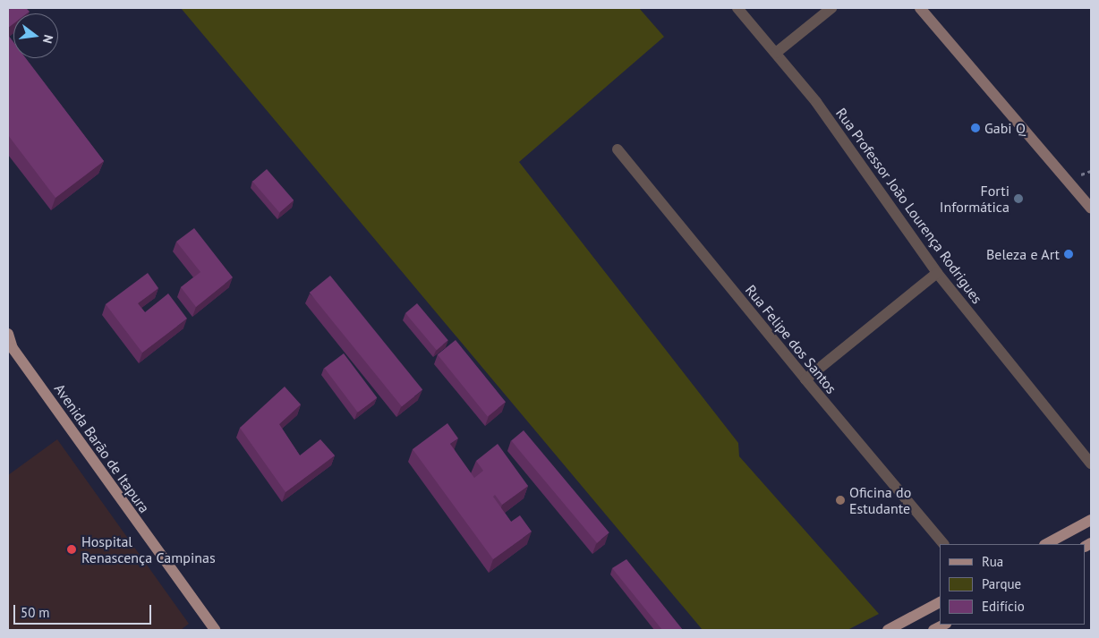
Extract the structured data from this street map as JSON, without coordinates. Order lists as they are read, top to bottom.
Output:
{
  "streets": {
    "main road": ["Avenida Barão de Itapura"],
    "street": ["Rua Professor João Lourença Rodrigues", "Rua Felipe dos Santos"]
  },
  "places": [
    "Gabi Q",
    "Forti Informática",
    "Beleza e Art",
    "Oficina do Estudante",
    "Hospital Renascença Campinas"
  ],
  "legend": ["Rua", "Parque", "Edifício"],
  "scale_bar": "50 m",
  "north": "right"
}
